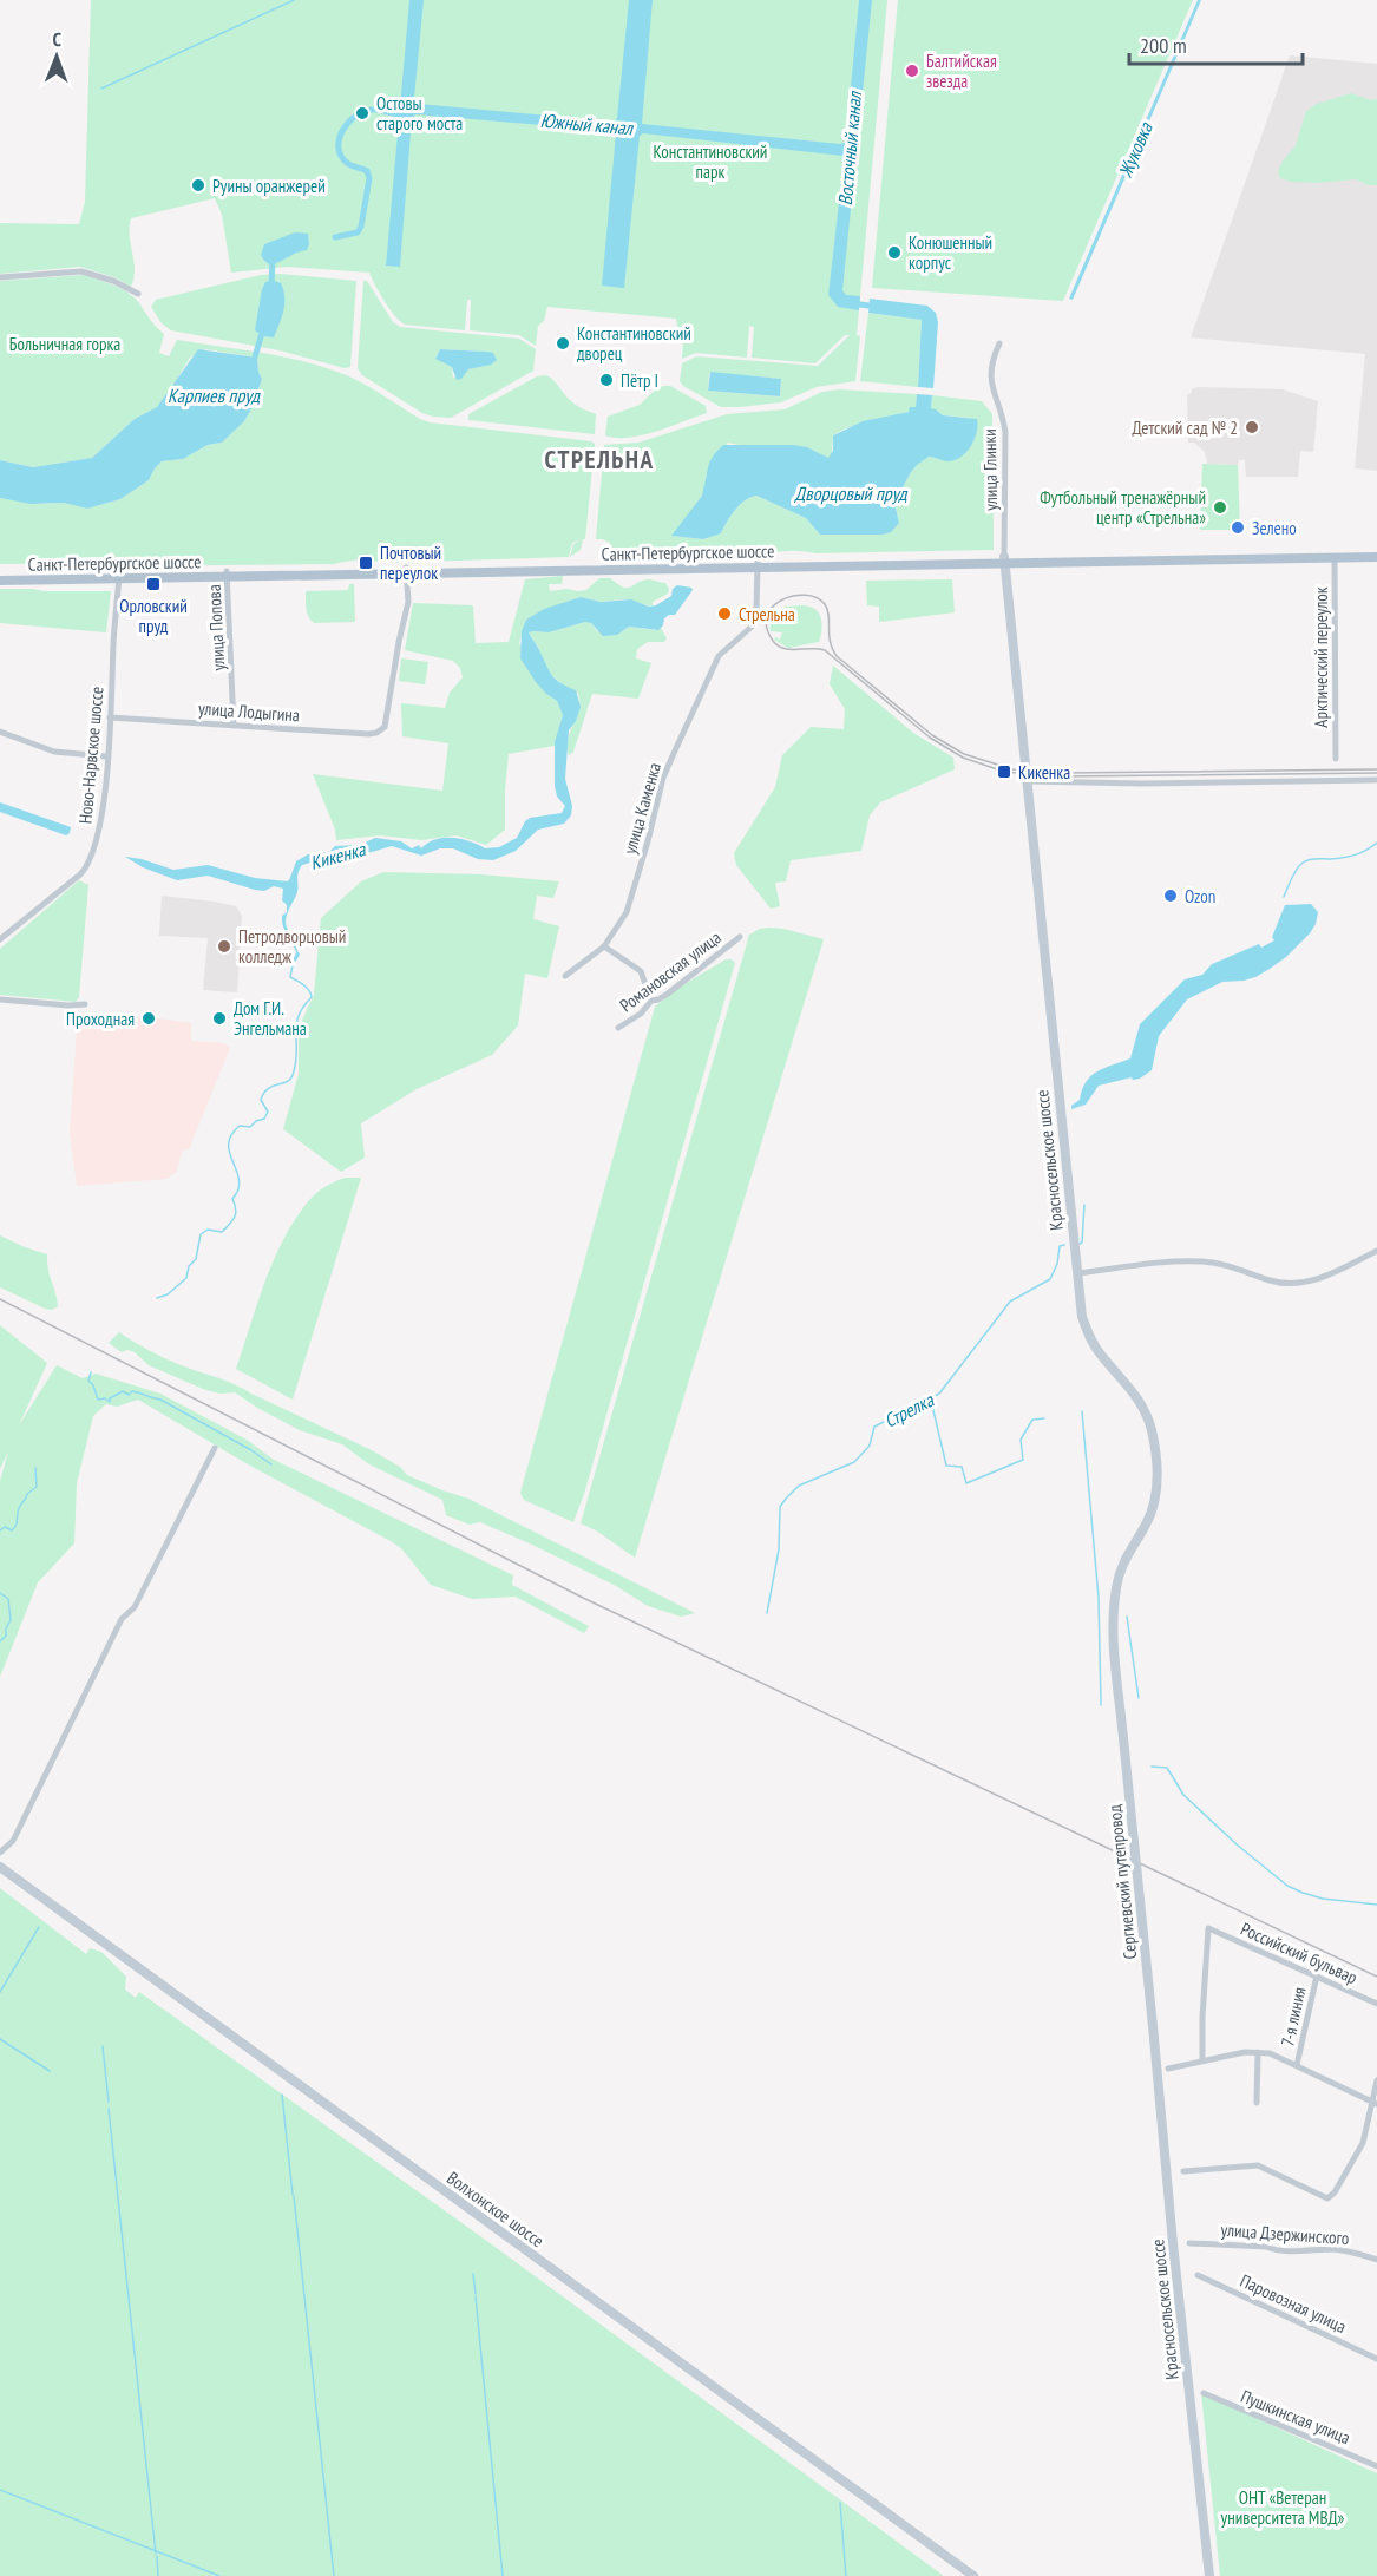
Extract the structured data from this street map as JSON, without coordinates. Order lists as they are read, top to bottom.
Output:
{
  "streets": {
    "main road": [
      "Санкт-Петербургское шоссе",
      "Красносельское шоссе",
      "Сергиевский путепровод",
      "Волхонское шоссе"
    ],
    "street": [
      "улица Глинки",
      "улица Попова",
      "Арктический переулок",
      "улица Лодыгина",
      "Ново-Нарвское шоссе",
      "улица Каменка",
      "Романовская улица",
      "Российский бульвар",
      "7-я линия",
      "улица Дзержинского",
      "Паровозная улица",
      "Пушкинская улица"
    ]
  },
  "crossings": [
    ["улица Глинки", "Санкт-Петербургское шоссе"],
    ["улица Глинки", "Красносельское шоссе"],
    ["Санкт-Петербургское шоссе", "улица Попова"],
    ["Санкт-Петербургское шоссе", "Арктический переулок"],
    ["Санкт-Петербургское шоссе", "улица Лодыгина"],
    ["Санкт-Петербургское шоссе", "Ново-Нарвское шоссе"],
    ["Санкт-Петербургское шоссе", "улица Каменка"],
    ["Санкт-Петербургское шоссе", "Красносельское шоссе"],
    ["улица Попова", "улица Лодыгина"],
    ["улица Лодыгина", "Ново-Нарвское шоссе"],
    ["Красносельское шоссе", "Сергиевский путепровод"],
    ["Российский бульвар", "7-я линия"]
  ],
  "districts": ["СТРЕЛЬНА"],
  "water": [
    "Южный канал",
    "Восточный канал",
    "Жуковка",
    "Карпиев пруд",
    "Дворцовый пруд",
    "Кикенка",
    "Стрелка"
  ],
  "parks": ["Константиновский парк", "Больничная горка", "ОНТ «Ветеран университета МВД»"],
  "places": {
    "other": [
      "Балтийская звезда",
      "Остовы старого моста",
      "Руины оранжерей",
      "Конюшенный корпус",
      "Константиновский дворец",
      "Пётр I",
      "Детский сад № 2",
      "Футбольный тренажёрный центр «Стрельна»",
      "Зелено",
      "Стрельна",
      "Ozon",
      "Петродворцовый колледж",
      "Проходная",
      "Дом Г.И. Энгельмана"
    ],
    "transit": ["Почтовый переулок", "Орловский пруд", "Кикенка"]
  },
  "scale_bar": "200 m",
  "north": "top"
}
